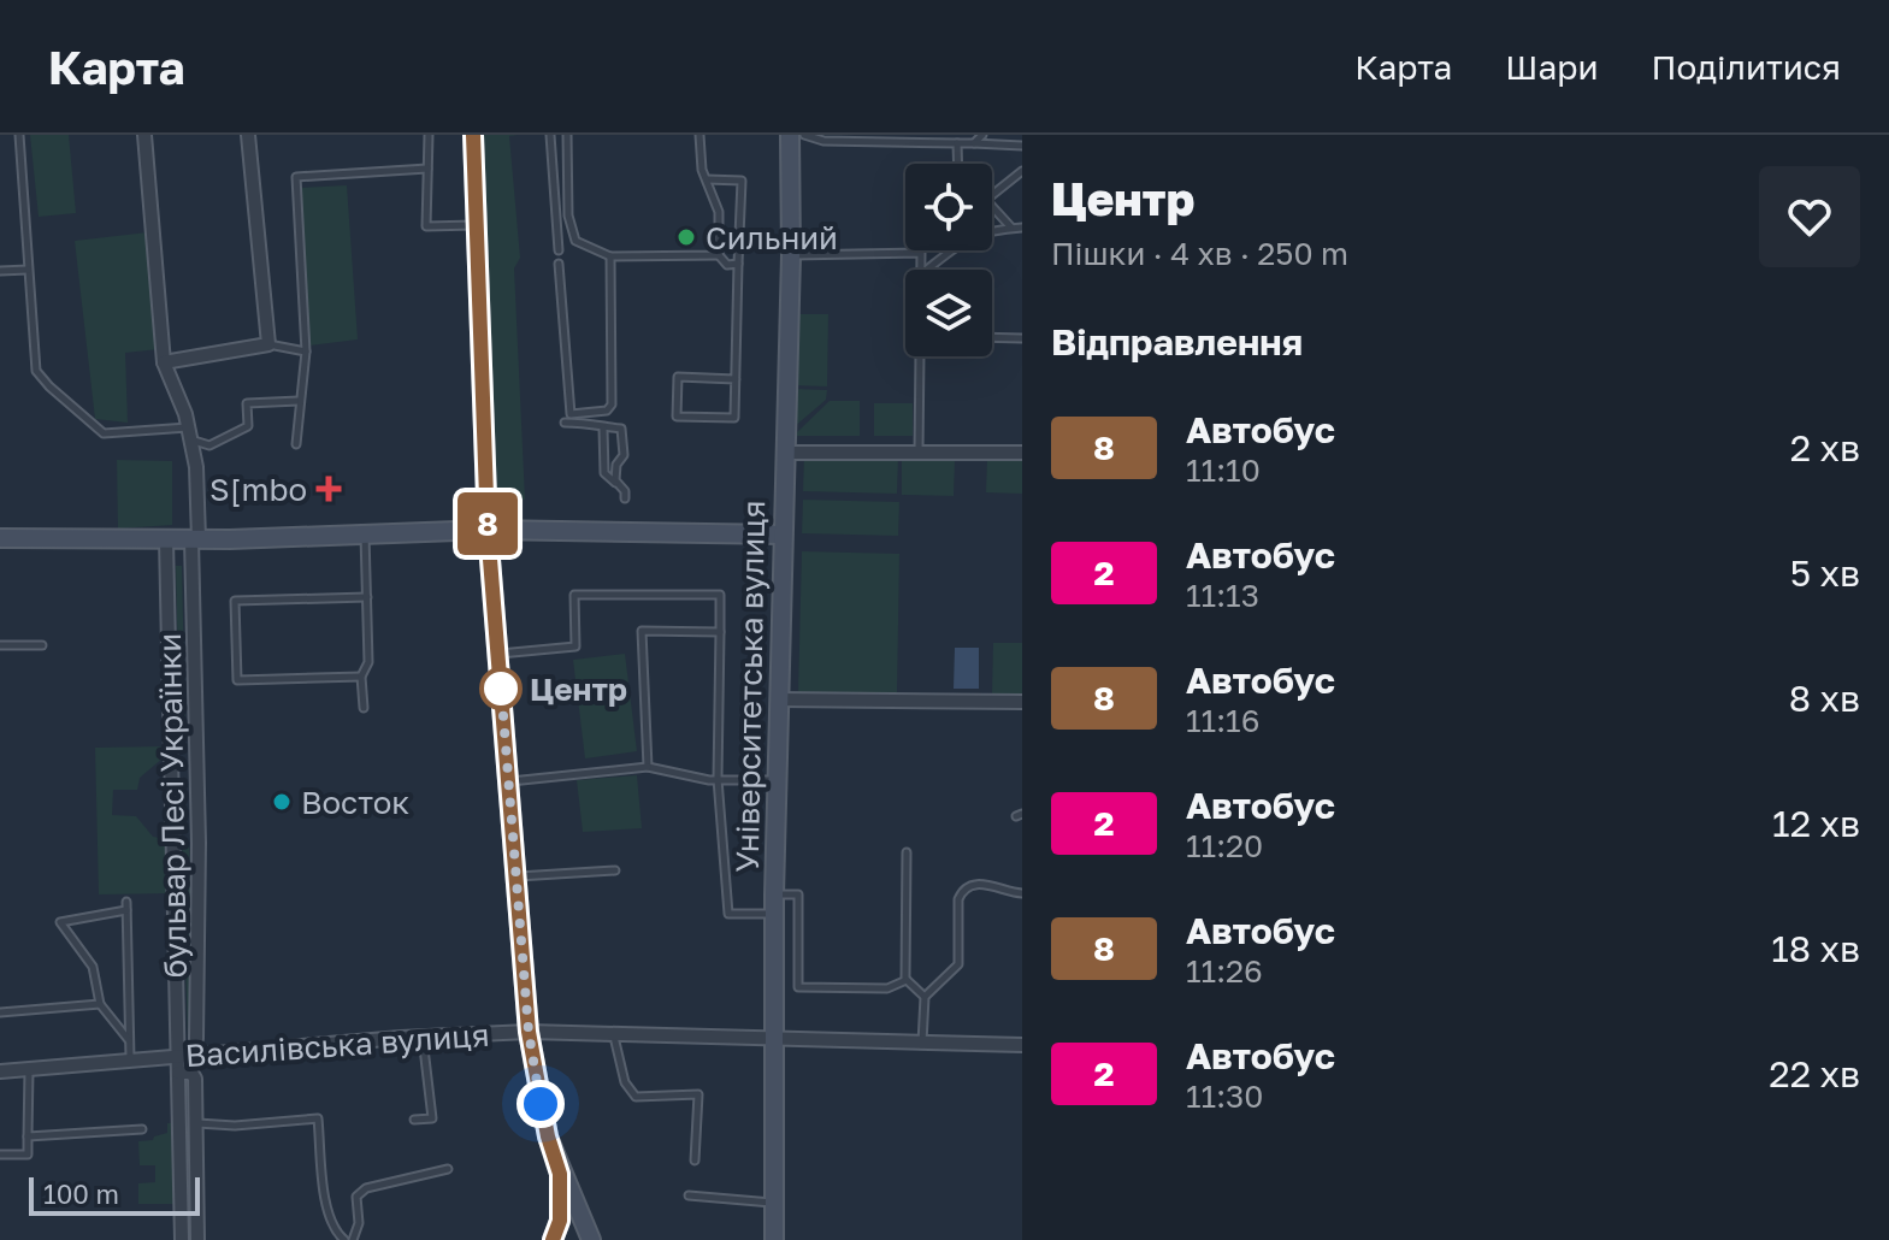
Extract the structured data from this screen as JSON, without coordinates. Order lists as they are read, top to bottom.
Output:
{
  "streets": {
    "street": ["Університетська вулиця", "бульвар Лесі Українки", "Василівська вулиця"]
  },
  "crossings": [
    ["Університетська вулиця", "Василівська вулиця"],
    ["бульвар Лесі Українки", "Василівська вулиця"]
  ],
  "places": {
    "other": ["Сильний", "Центр", "Восток"],
    "health": ["S[mbo"]
  },
  "lines": ["bus line 8"],
  "scale_bar": "100 m",
  "page": {
    "header": "Карта",
    "nav": ["Карта", "Шари", "Поділитися"],
    "on_map": "8",
    "heading": [
      ["Центр", "Пішки · 4 хв · 250 m"],
      "Відправлення"
    ],
    "list": [
      {
        "mark": "8",
        "name": "Автобус",
        "note": "11:10",
        "value": "2 хв"
      },
      {
        "mark": "2",
        "name": "Автобус",
        "note": "11:13",
        "value": "5 хв"
      },
      {
        "mark": "8",
        "name": "Автобус",
        "note": "11:16",
        "value": "8 хв"
      },
      {
        "mark": "2",
        "name": "Автобус",
        "note": "11:20",
        "value": "12 хв"
      },
      {
        "mark": "8",
        "name": "Автобус",
        "note": "11:26",
        "value": "18 хв"
      },
      {
        "mark": "2",
        "name": "Автобус",
        "note": "11:30",
        "value": "22 хв"
      }
    ],
    "scale": "100 m"
  }
}
